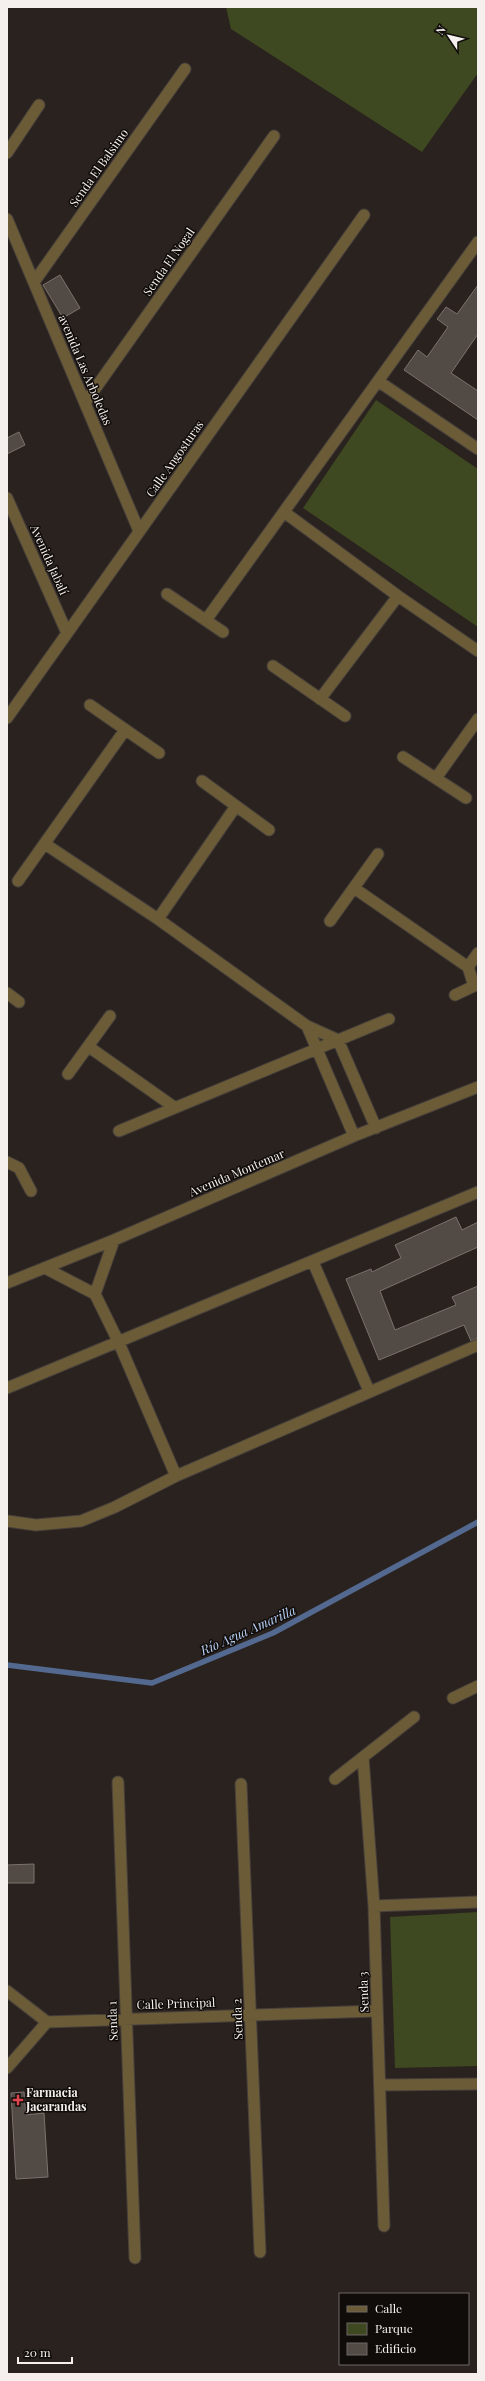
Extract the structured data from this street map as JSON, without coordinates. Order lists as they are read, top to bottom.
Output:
{
  "streets": {
    "street": [
      "Senda El Balsimo",
      "Senda El Nogal",
      "avenida Las Arboledas",
      "Calle Angosturas",
      "Avenida Jabalí",
      "Avenida Montemar",
      "Senda 3",
      "Calle Principal",
      "Senda 2",
      "Senda 1"
    ]
  },
  "crossings": [
    ["Senda El Balsimo", "avenida Las Arboledas"],
    ["Senda El Nogal", "avenida Las Arboledas"],
    ["avenida Las Arboledas", "Calle Angosturas"],
    ["Calle Angosturas", "Avenida Jabalí"],
    ["Senda 3", "Calle Principal"],
    ["Calle Principal", "Senda 2"],
    ["Calle Principal", "Senda 1"]
  ],
  "water": ["Río Agua Amarilla"],
  "places": {
    "health": ["Farmacia Jacarandas"]
  },
  "legend": ["Calle", "Parque", "Edificio"],
  "scale_bar": "20 m",
  "north": "top left"
}
